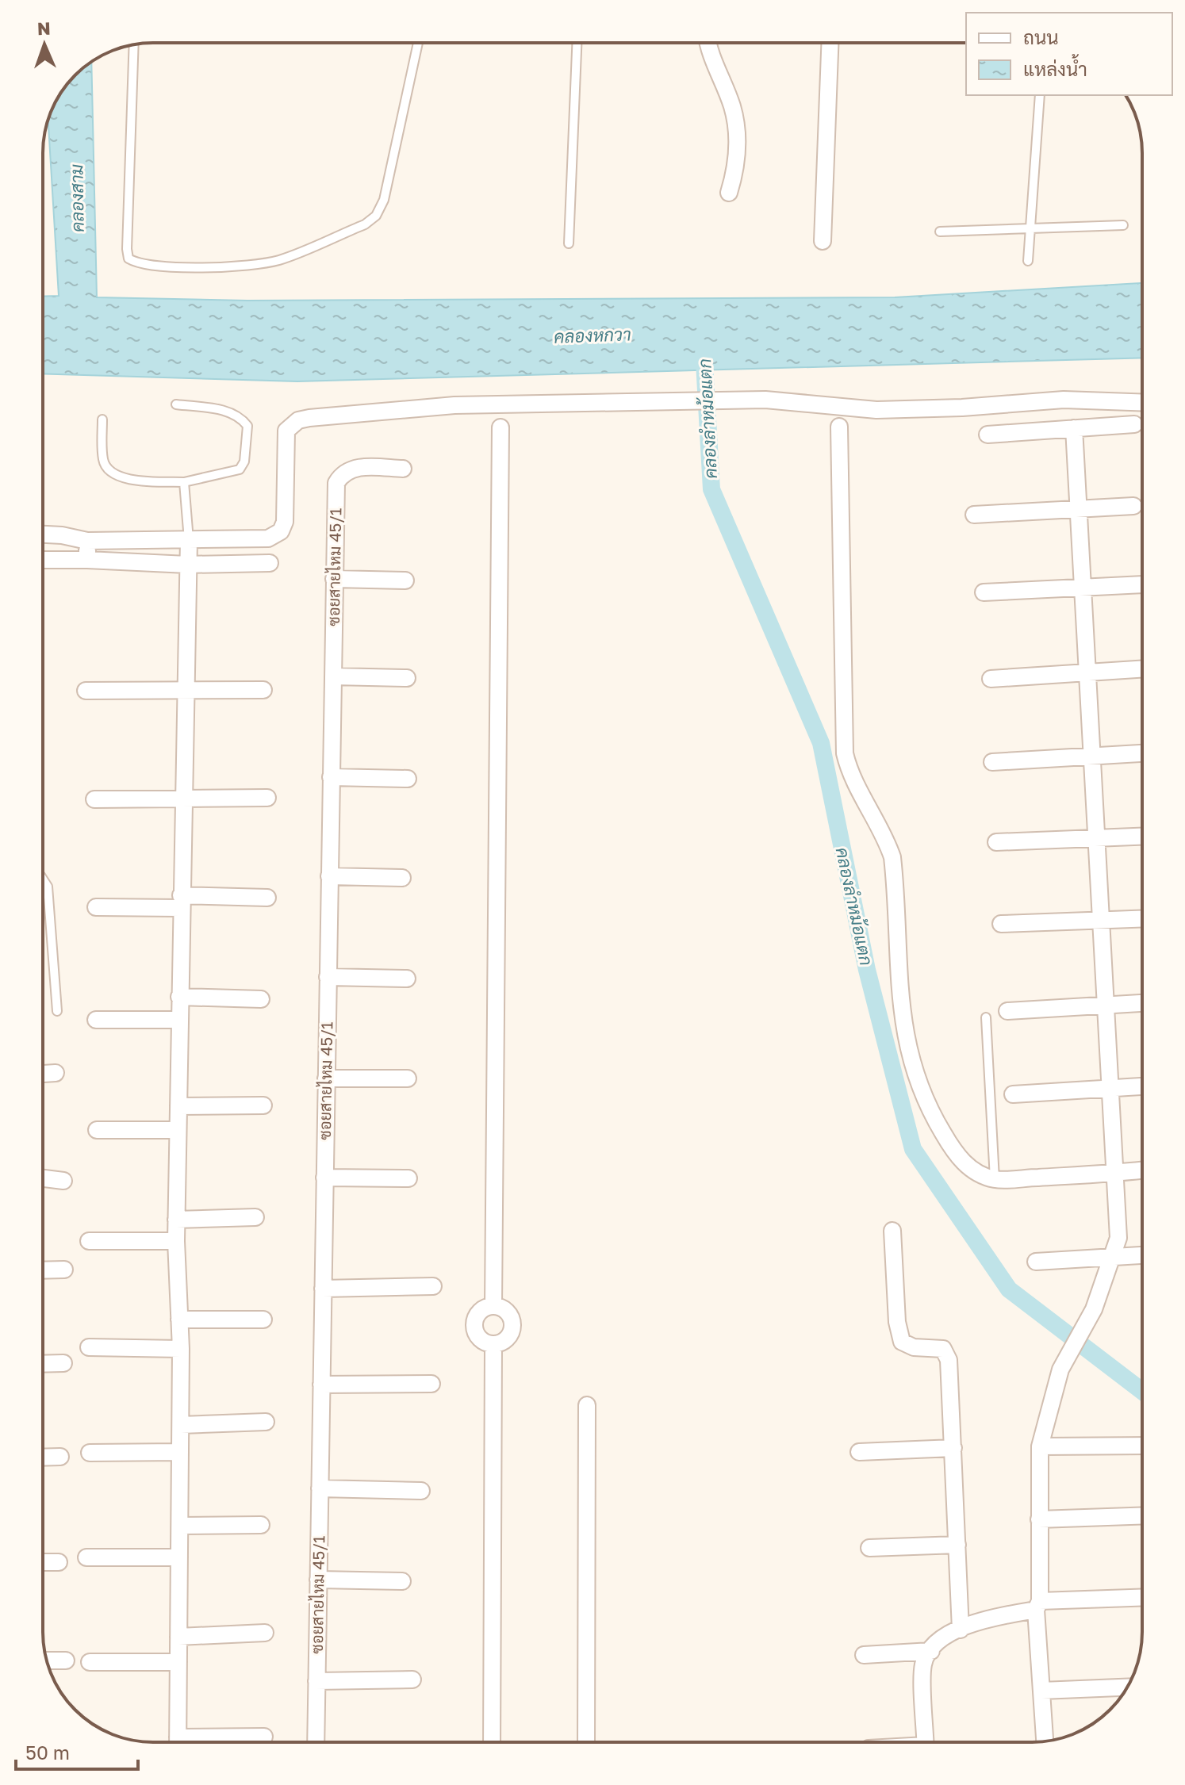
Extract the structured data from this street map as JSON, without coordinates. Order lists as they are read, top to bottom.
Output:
{
  "streets": {
    "street": ["ซอยสายไหม 45/1"]
  },
  "water": ["คลองสาม", "คลองหกวา", "คลองลำหม้อแตก"],
  "legend": ["ถนน", "แหล่งน้ำ"],
  "scale_bar": "50 m",
  "north": "top"
}
